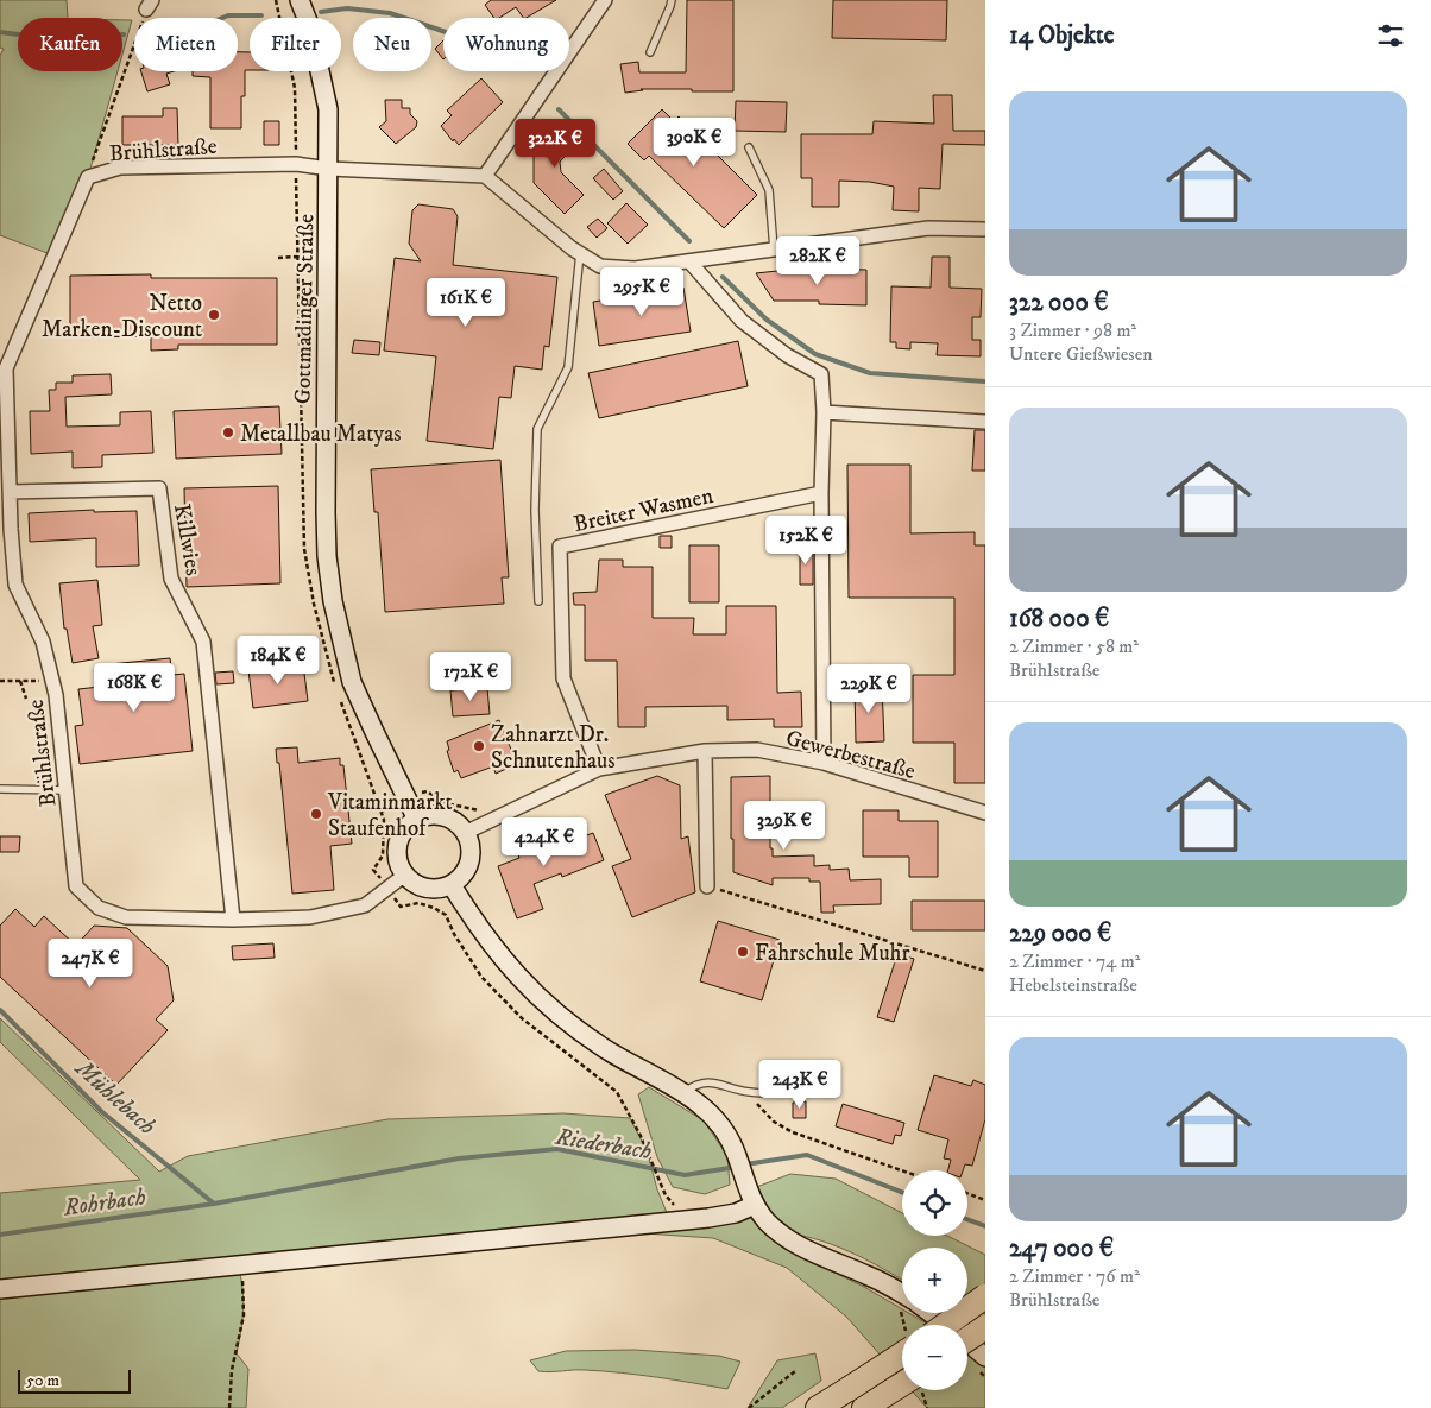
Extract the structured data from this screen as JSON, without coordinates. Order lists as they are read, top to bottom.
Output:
{
  "streets": {
    "main road": ["Gottmadinger Straße"],
    "street": [
      "Brühlstraße",
      "Breiter Wasmen",
      "Killwies",
      "Gewerbestraße"
    ]
  },
  "crossings": [
    ["Brühlstraße", "Gottmadinger Straße"],
    ["Brühlstraße", "Killwies"],
    ["Brühlstraße", "Gewerbestraße"],
    ["Gottmadinger Straße", "Gewerbestraße"],
    ["Breiter Wasmen", "Gewerbestraße"]
  ],
  "water": ["Mühlebach", "Riederbach", "Rohrbach"],
  "places": [
    "Netto Marken-Discount",
    "Metallbau Matyas",
    "Zahnarzt Dr. Schnutenhaus",
    "Vitaminmarkt Staufenhof",
    "Fahrschule Muhr"
  ],
  "scale_bar": "50 m",
  "page": {
    "heading": "14 Objekte",
    "chip": [
      "Kaufen",
      "Mieten",
      "Filter",
      "Neu",
      "Wohnung"
    ],
    "list": [
      {
        "name": "322 000 €",
        "note": "3 Zimmer · 98 m² · Untere Gießwiesen"
      },
      {
        "name": "168 000 €",
        "note": "2 Zimmer · 58 m² · Brühlstraße"
      },
      {
        "name": "229 000 €",
        "note": "2 Zimmer · 74 m² · Hebelsteinstraße"
      },
      {
        "name": "247 000 €",
        "note": "2 Zimmer · 76 m² · Brühlstraße"
      }
    ],
    "price": [
      "390K €",
      "322K €",
      "282K €",
      "295K €",
      "161K €",
      "152K €",
      "184K €",
      "172K €",
      "168K €",
      "229K €",
      "329K €",
      "424K €",
      "247K €",
      "243K €"
    ],
    "map_buttons": ["+", "−"],
    "scale": "50 m"
  }
}
